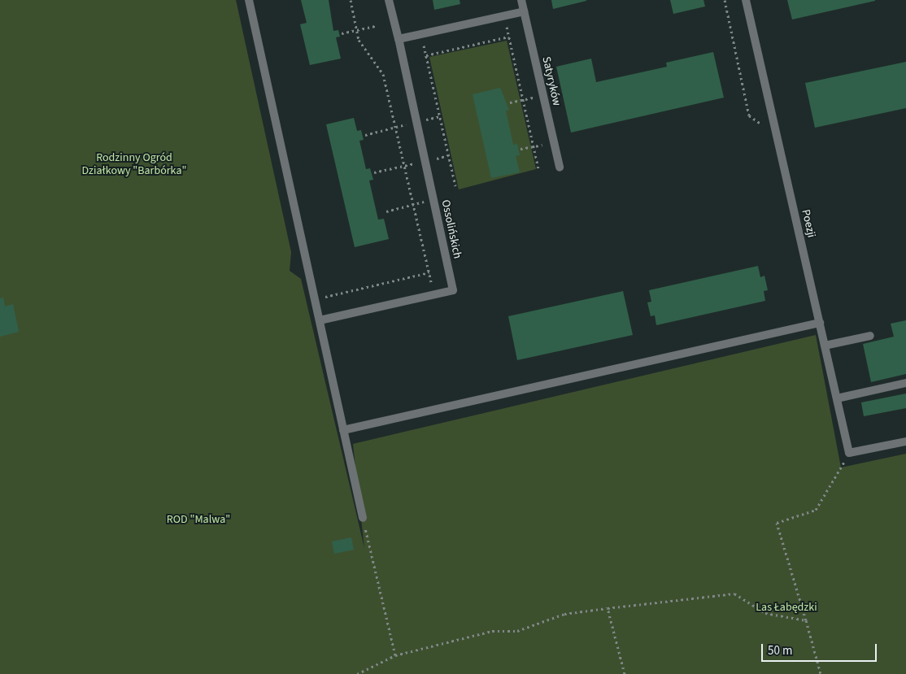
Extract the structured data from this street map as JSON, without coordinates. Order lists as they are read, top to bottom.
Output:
{
  "streets": {
    "street": ["Satyryków", "Poezji", "Ossolińskich"]
  },
  "parks": ["Rodzinny Ogród Działkowy \"Barbórka\"", "ROD \"Malwa\"", "Las Łabędzki"],
  "scale_bar": "50 m"
}
